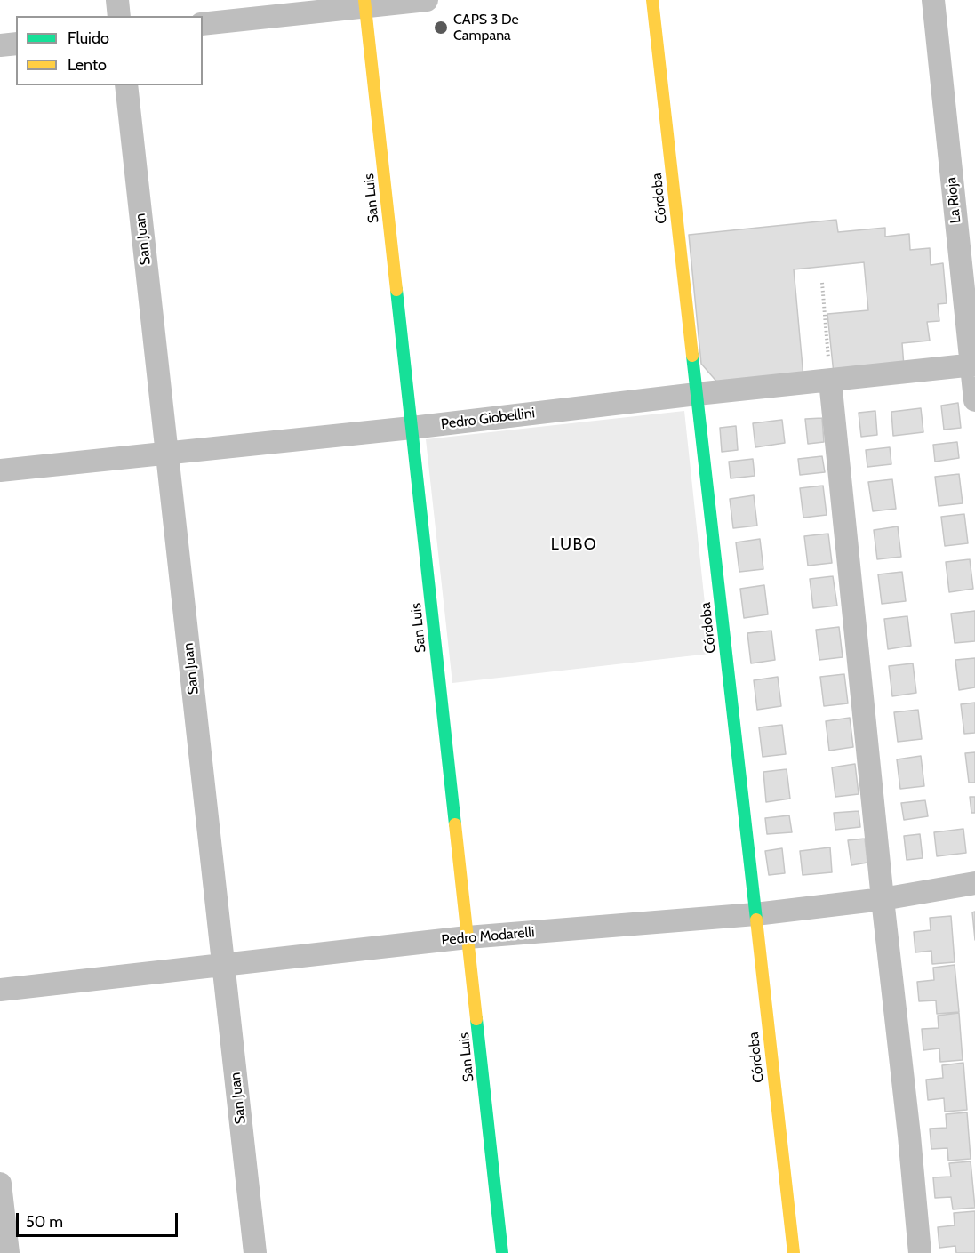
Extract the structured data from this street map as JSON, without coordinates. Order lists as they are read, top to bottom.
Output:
{
  "streets": {
    "street": [
      "San Luis",
      "Córdoba",
      "La Rioja",
      "San Juan",
      "Pedro Giobellini",
      "Pedro Modarelli"
    ]
  },
  "crossings": [
    ["San Luis", "Pedro Giobellini"],
    ["San Luis", "Pedro Modarelli"],
    ["Córdoba", "Pedro Giobellini"],
    ["Córdoba", "Pedro Modarelli"],
    ["La Rioja", "Pedro Giobellini"],
    ["San Juan", "Pedro Giobellini"],
    ["San Juan", "Pedro Modarelli"]
  ],
  "districts": ["LUBO"],
  "places": ["CAPS 3 De Campana"],
  "legend": ["Fluido", "Lento"],
  "scale_bar": "50 m"
}
